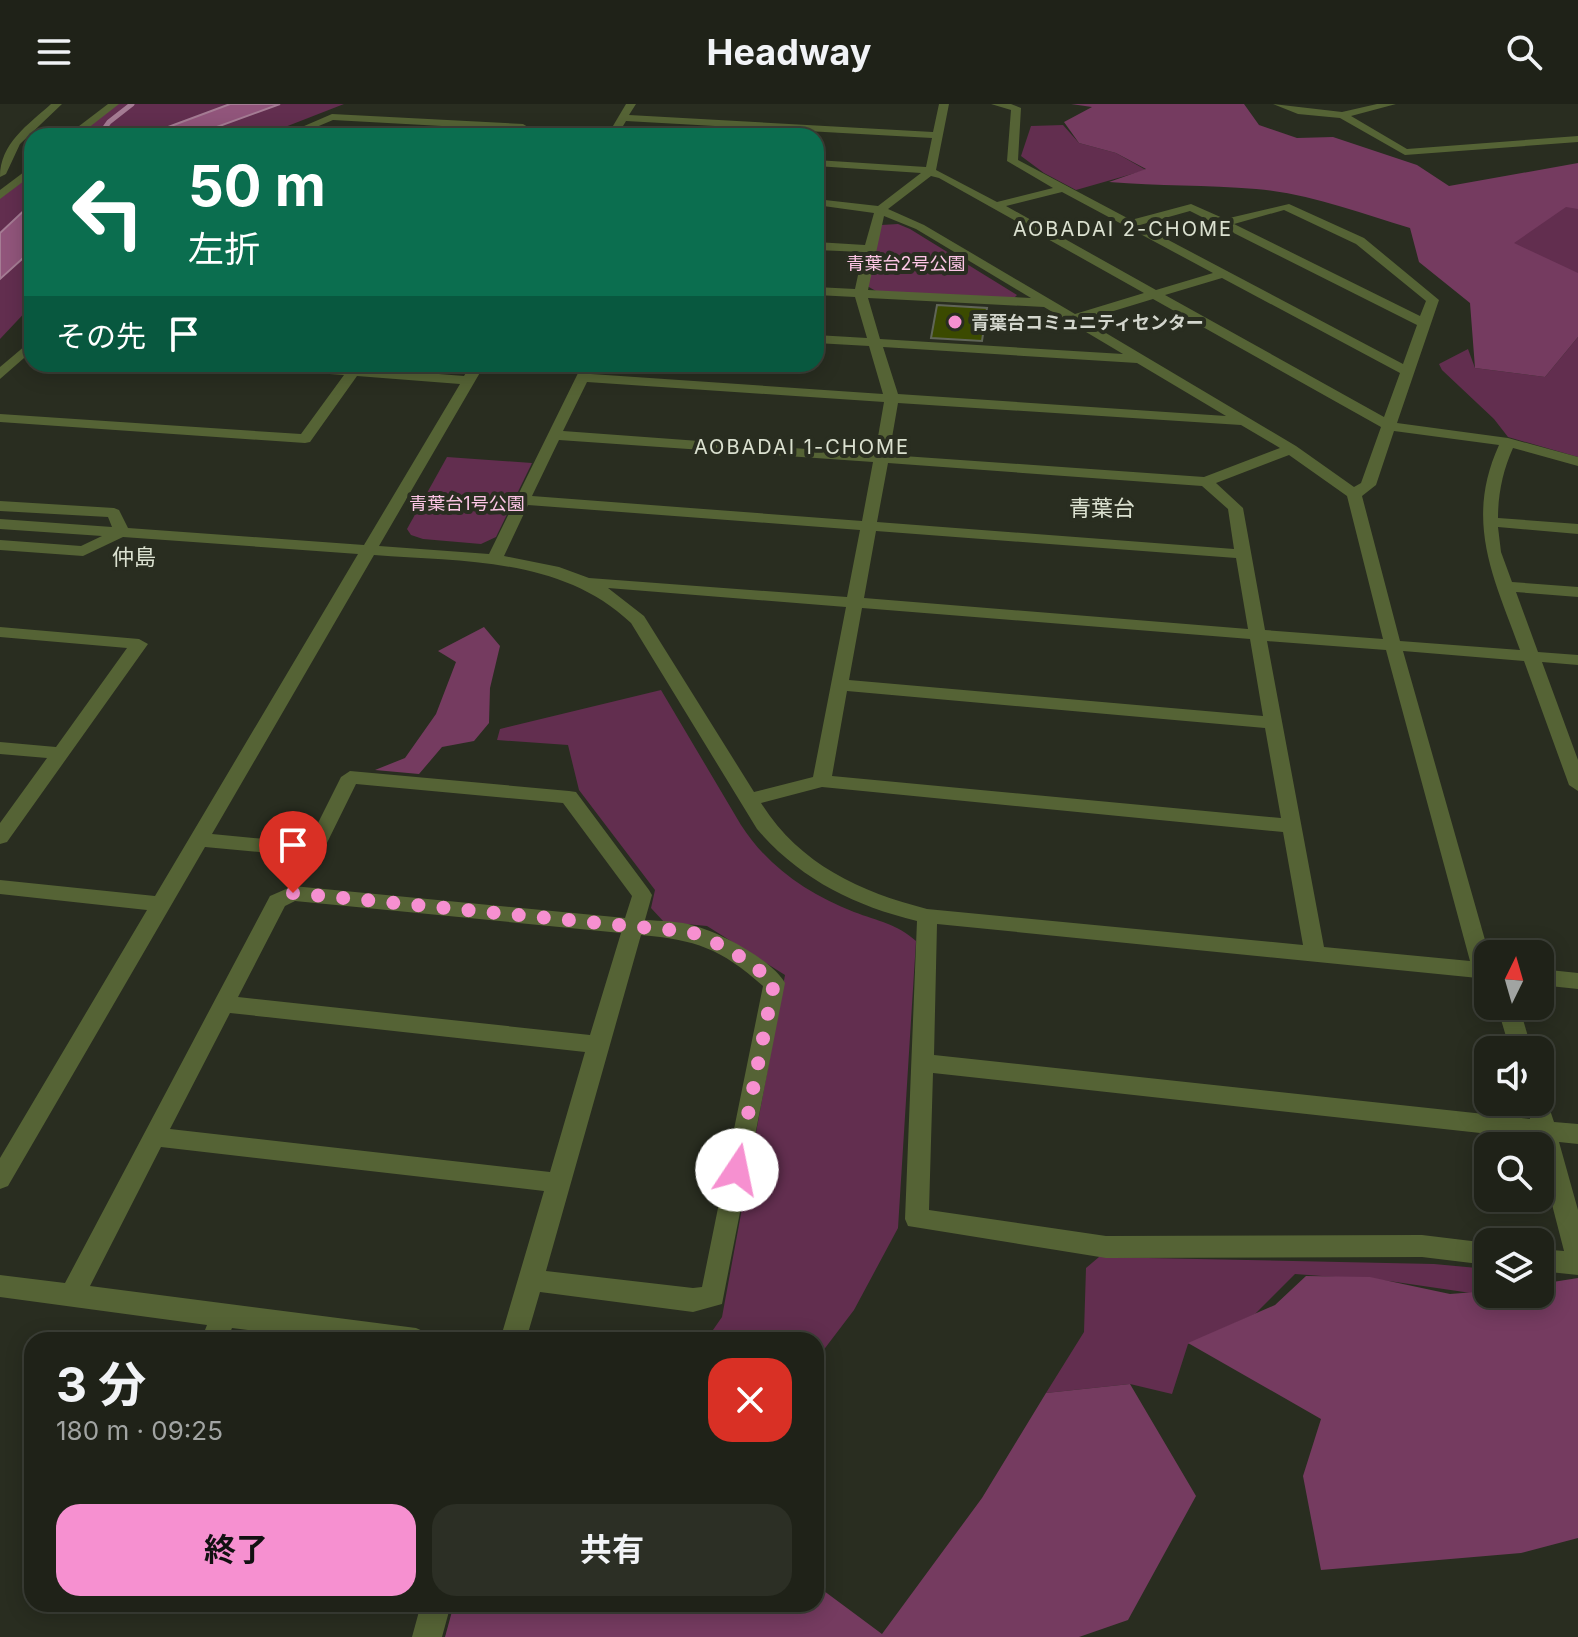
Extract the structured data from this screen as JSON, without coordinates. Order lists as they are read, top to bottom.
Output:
{
  "districts": [
    "AOBADAI 2-CHOME",
    "AOBADAI 1-CHOME",
    "青葉台",
    "仲島"
  ],
  "parks": ["青葉台2号公園", "青葉台1号公園"],
  "places": ["青葉台コミュニティセンター"],
  "north": "top",
  "page": {
    "header": "Headway",
    "turn": ["50 m", "左折"],
    "then": "その先",
    "heading": ["3 分", "180 m · 09:25"],
    "buttons": ["終了", "共有"]
  }
}
